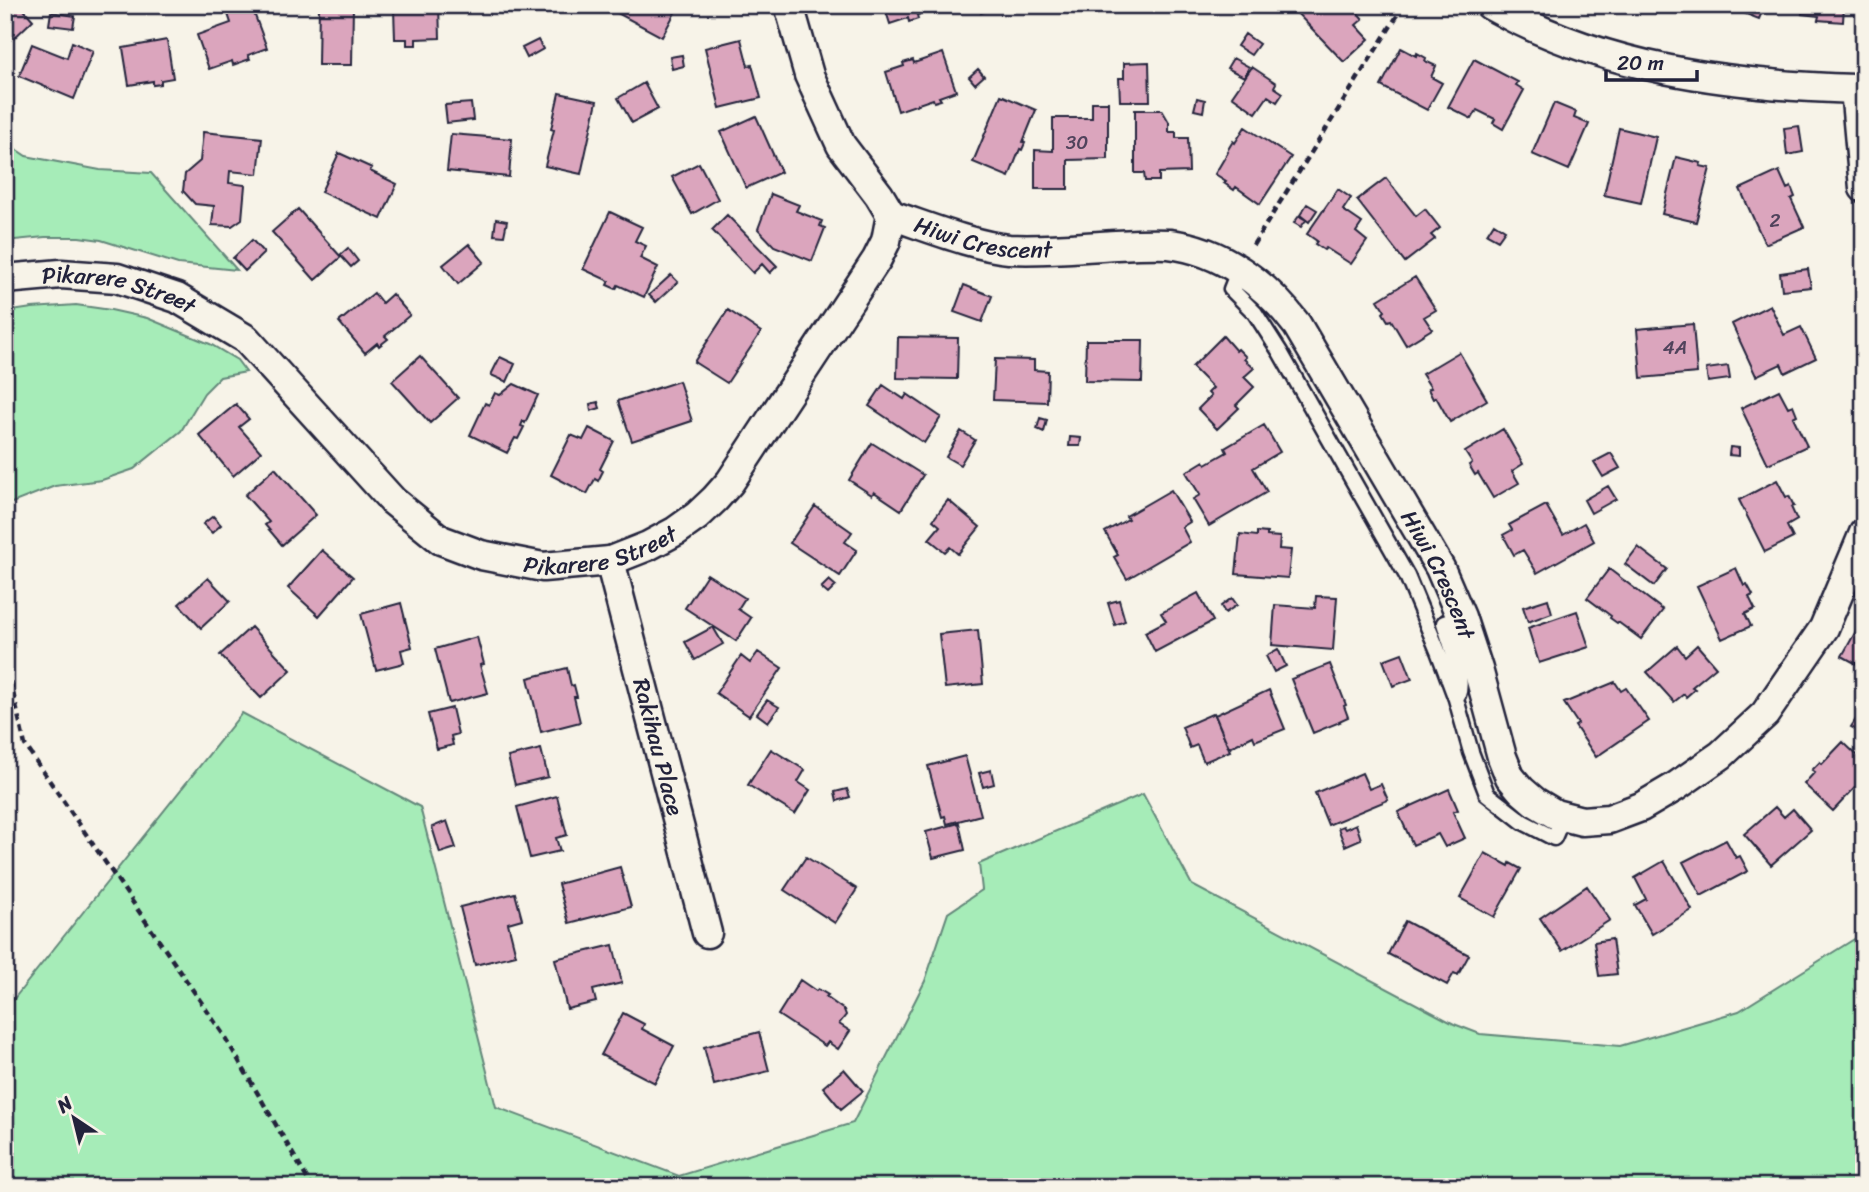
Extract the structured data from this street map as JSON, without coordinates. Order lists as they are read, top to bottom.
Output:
{
  "streets": {
    "street": ["Hiwi Crescent", "Pikarere Street", "Rakihau Place"]
  },
  "crossings": [
    ["Hiwi Crescent", "Pikarere Street"],
    ["Pikarere Street", "Rakihau Place"]
  ],
  "house_numbers": ["30", "2", "4A"],
  "scale_bar": "20 m",
  "north": "top left"
}
